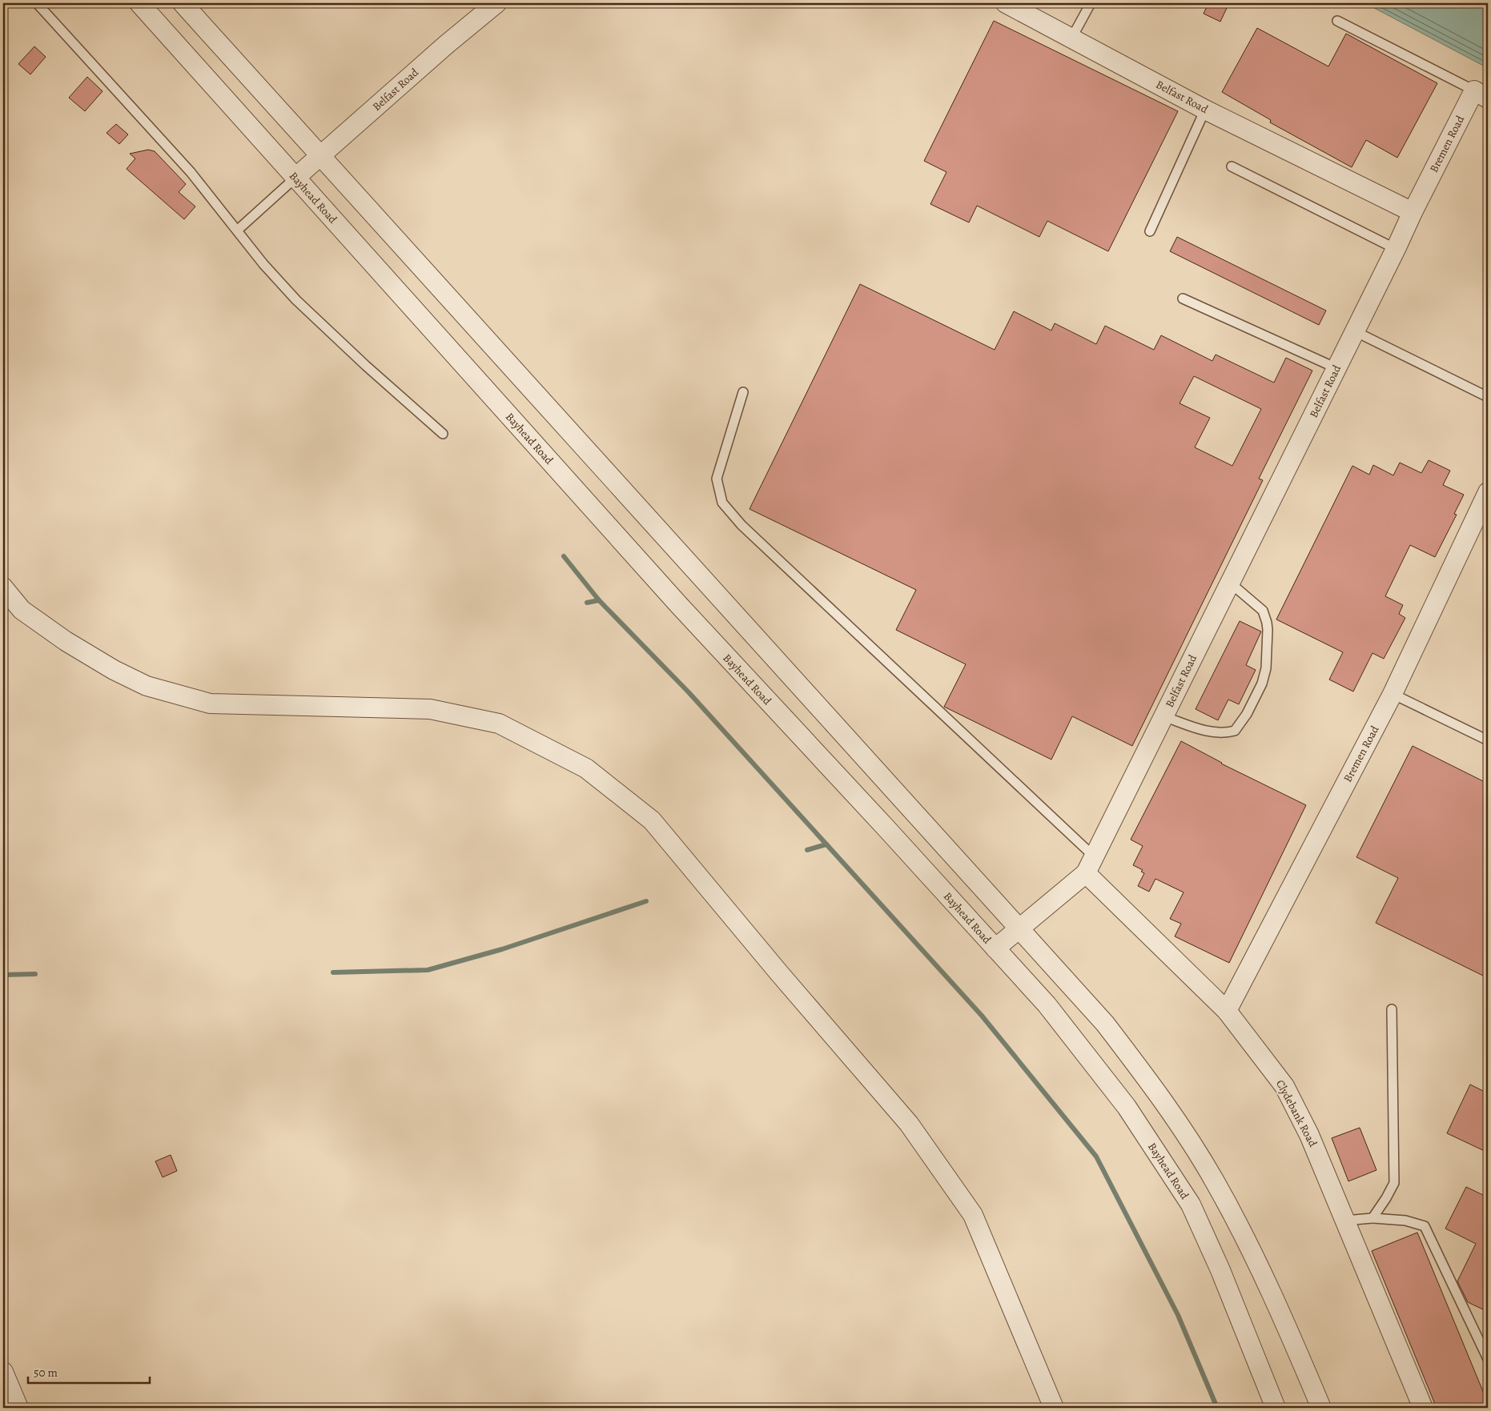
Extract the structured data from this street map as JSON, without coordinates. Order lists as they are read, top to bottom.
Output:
{
  "streets": {
    "street": [
      "Belfast Road",
      "Bremen Road",
      "Bayhead Road",
      "Clydebank Road"
    ]
  },
  "crossings": [
    ["Belfast Road", "Bremen Road"],
    ["Belfast Road", "Bayhead Road"],
    ["Belfast Road", "Clydebank Road"],
    ["Bremen Road", "Clydebank Road"]
  ],
  "scale_bar": "50 m"
}
